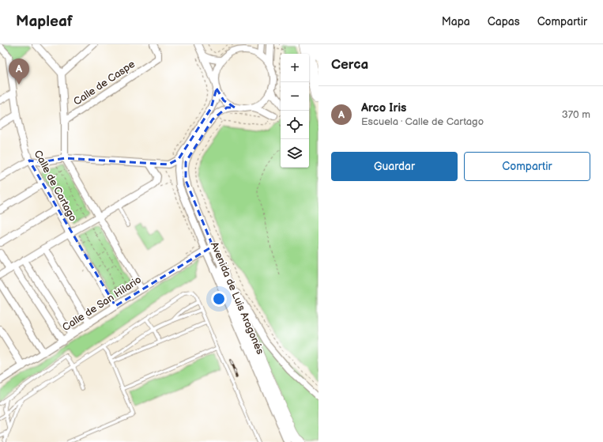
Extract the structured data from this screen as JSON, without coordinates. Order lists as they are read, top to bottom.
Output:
{
  "streets": {
    "street": [
      "Calle de Caspe",
      "Calle de Cartago",
      "Avenida de Luis Aragonés",
      "Calle de San Hilario"
    ]
  },
  "crossings": [
    ["Calle de Cartago", "Calle de San Hilario"],
    ["Avenida de Luis Aragonés", "Calle de San Hilario"]
  ],
  "page": {
    "header": "Mapleaf",
    "nav": ["Mapa", "Capas", "Compartir"],
    "heading": "Cerca",
    "map_buttons": ["+", "−"],
    "pins": "A",
    "list": [
      {
        "mark": "A",
        "name": "Arco Iris",
        "note": "Escuela · Calle de Cartago",
        "value": "370 m"
      }
    ],
    "buttons": ["Guardar", "Compartir"]
  }
}
